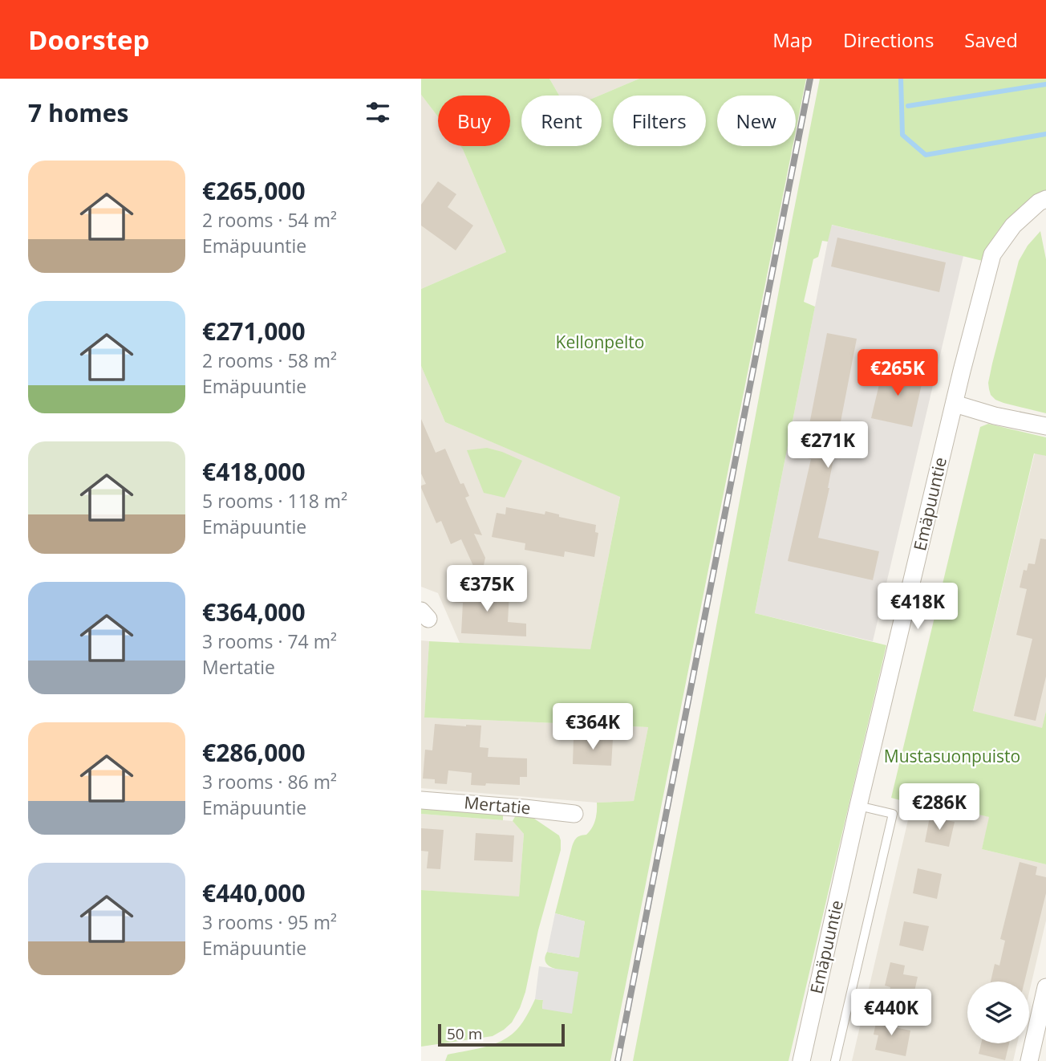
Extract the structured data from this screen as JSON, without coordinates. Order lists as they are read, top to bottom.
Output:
{
  "streets": {
    "street": ["Emäpuuntie", "Mertatie"]
  },
  "parks": ["Kellonpelto", "Mustasuonpuisto"],
  "scale_bar": "50 m",
  "page": {
    "header": "Doorstep",
    "nav": ["Map", "Directions", "Saved"],
    "heading": "7 homes",
    "chip": [
      "Buy",
      "Rent",
      "Filters",
      "New"
    ],
    "list": [
      {
        "name": "€265,000",
        "note": "2 rooms · 54 m² · Emäpuuntie"
      },
      {
        "name": "€271,000",
        "note": "2 rooms · 58 m² · Emäpuuntie"
      },
      {
        "name": "€418,000",
        "note": "5 rooms · 118 m² · Emäpuuntie"
      },
      {
        "name": "€364,000",
        "note": "3 rooms · 74 m² · Mertatie"
      },
      {
        "name": "€286,000",
        "note": "3 rooms · 86 m² · Emäpuuntie"
      },
      {
        "name": "€440,000",
        "note": "3 rooms · 95 m² · Emäpuuntie"
      }
    ],
    "price": [
      "€265K",
      "€271K",
      "€375K",
      "€418K",
      "€364K",
      "€286K",
      "€440K"
    ],
    "scale": "50 m"
  }
}
